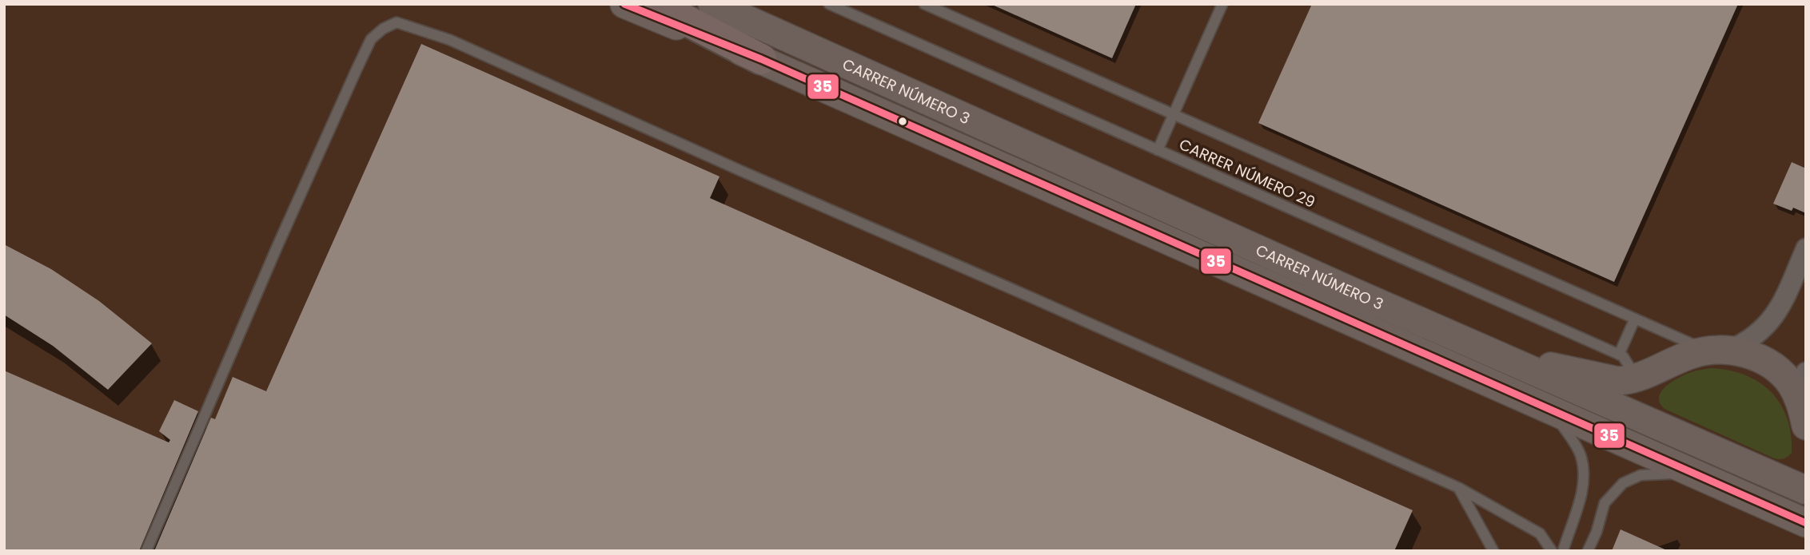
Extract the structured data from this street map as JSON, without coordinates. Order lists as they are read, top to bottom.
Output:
{
  "streets": {
    "main road": ["CARRER NÚMERO 3"],
    "lane": ["CARRER NÚMERO 29"]
  },
  "lines": ["transit line 35"]
}
